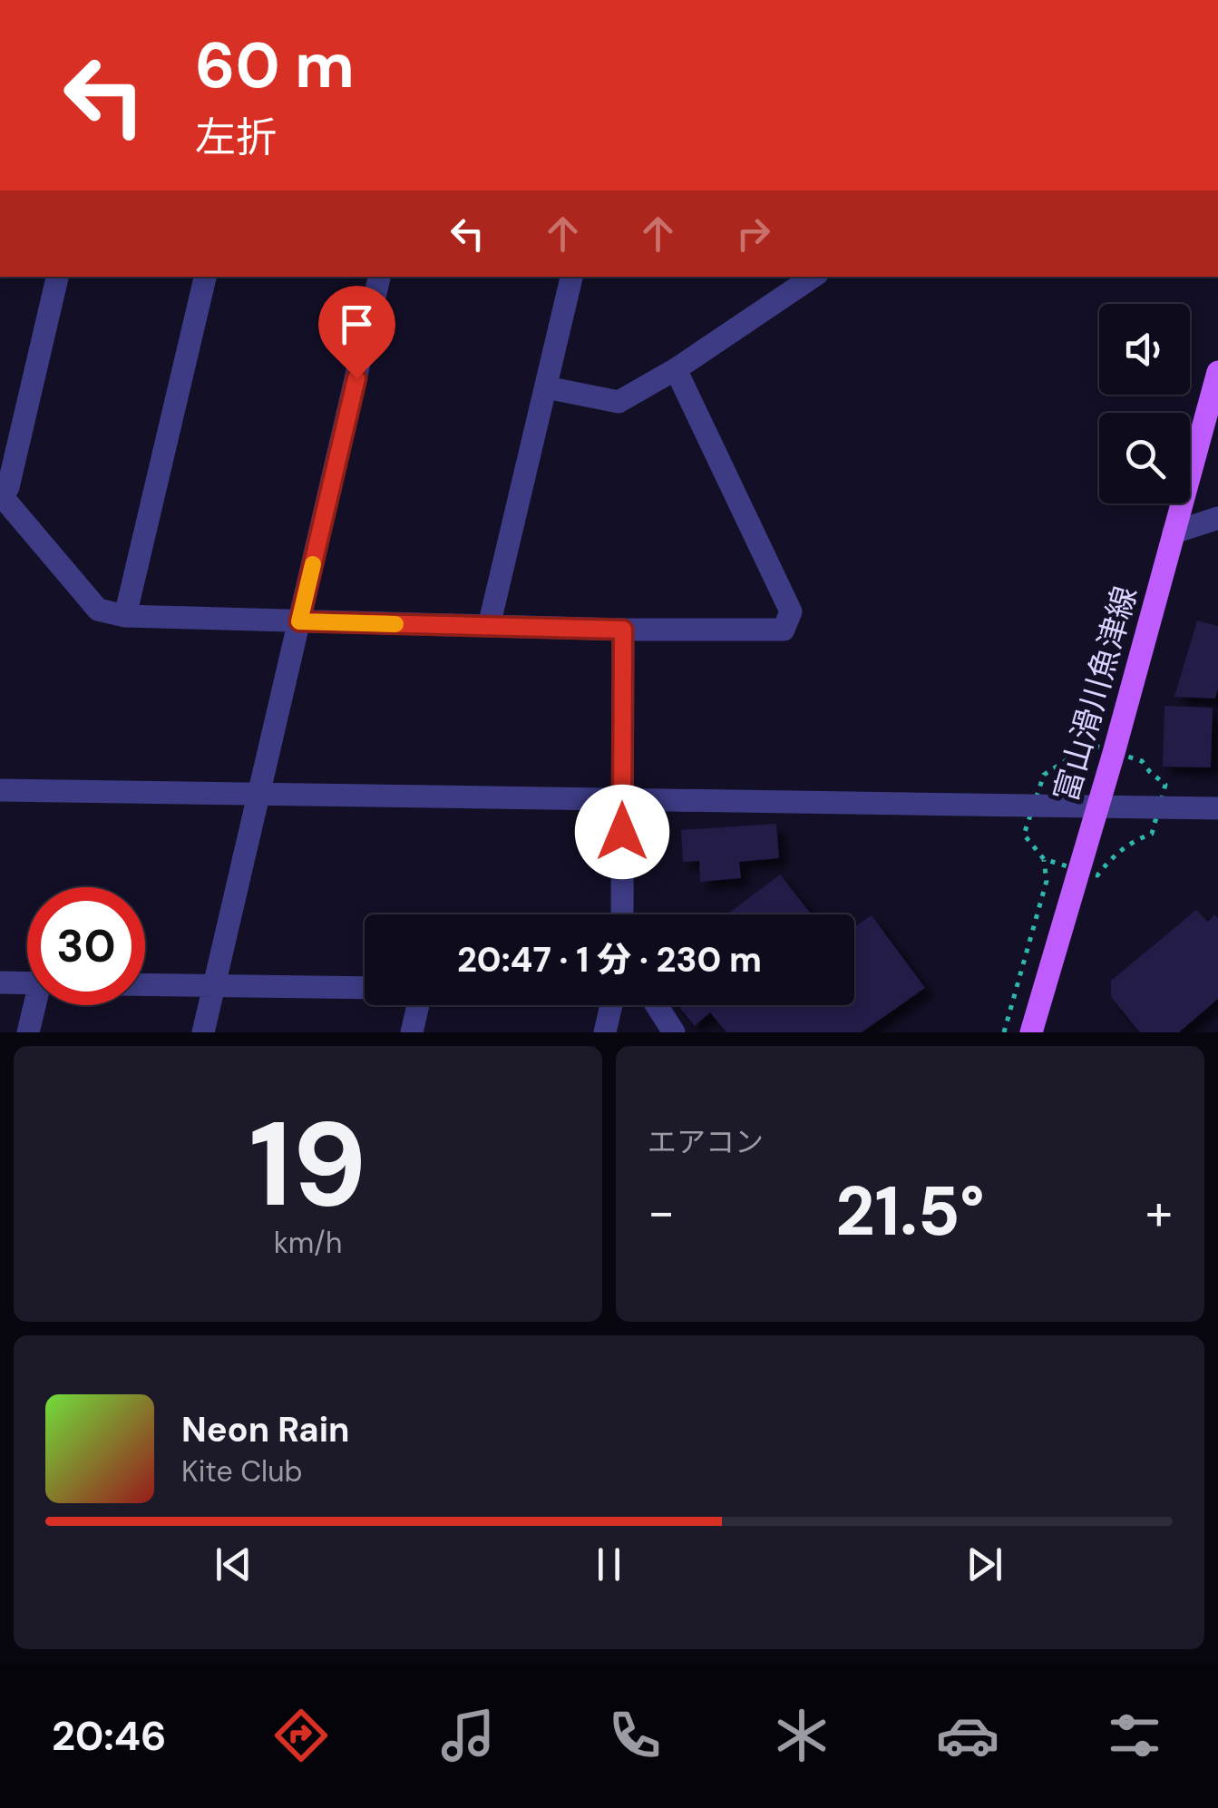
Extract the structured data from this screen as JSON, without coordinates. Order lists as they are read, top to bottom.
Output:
{
  "streets": {
    "main road": ["富山滑川魚津線"]
  },
  "page": {
    "turn": ["60 m", "左折"],
    "limit": "30",
    "trip": "20:47 · 1 分 · 230 m",
    "tile": [
      ["19", "km/h"],
      "エアコン"
    ],
    "heat": ["−", "21.5°", "+"],
    "song": ["Neon Rain", "Kite Club"],
    "tabs": "20:46"
  }
}
